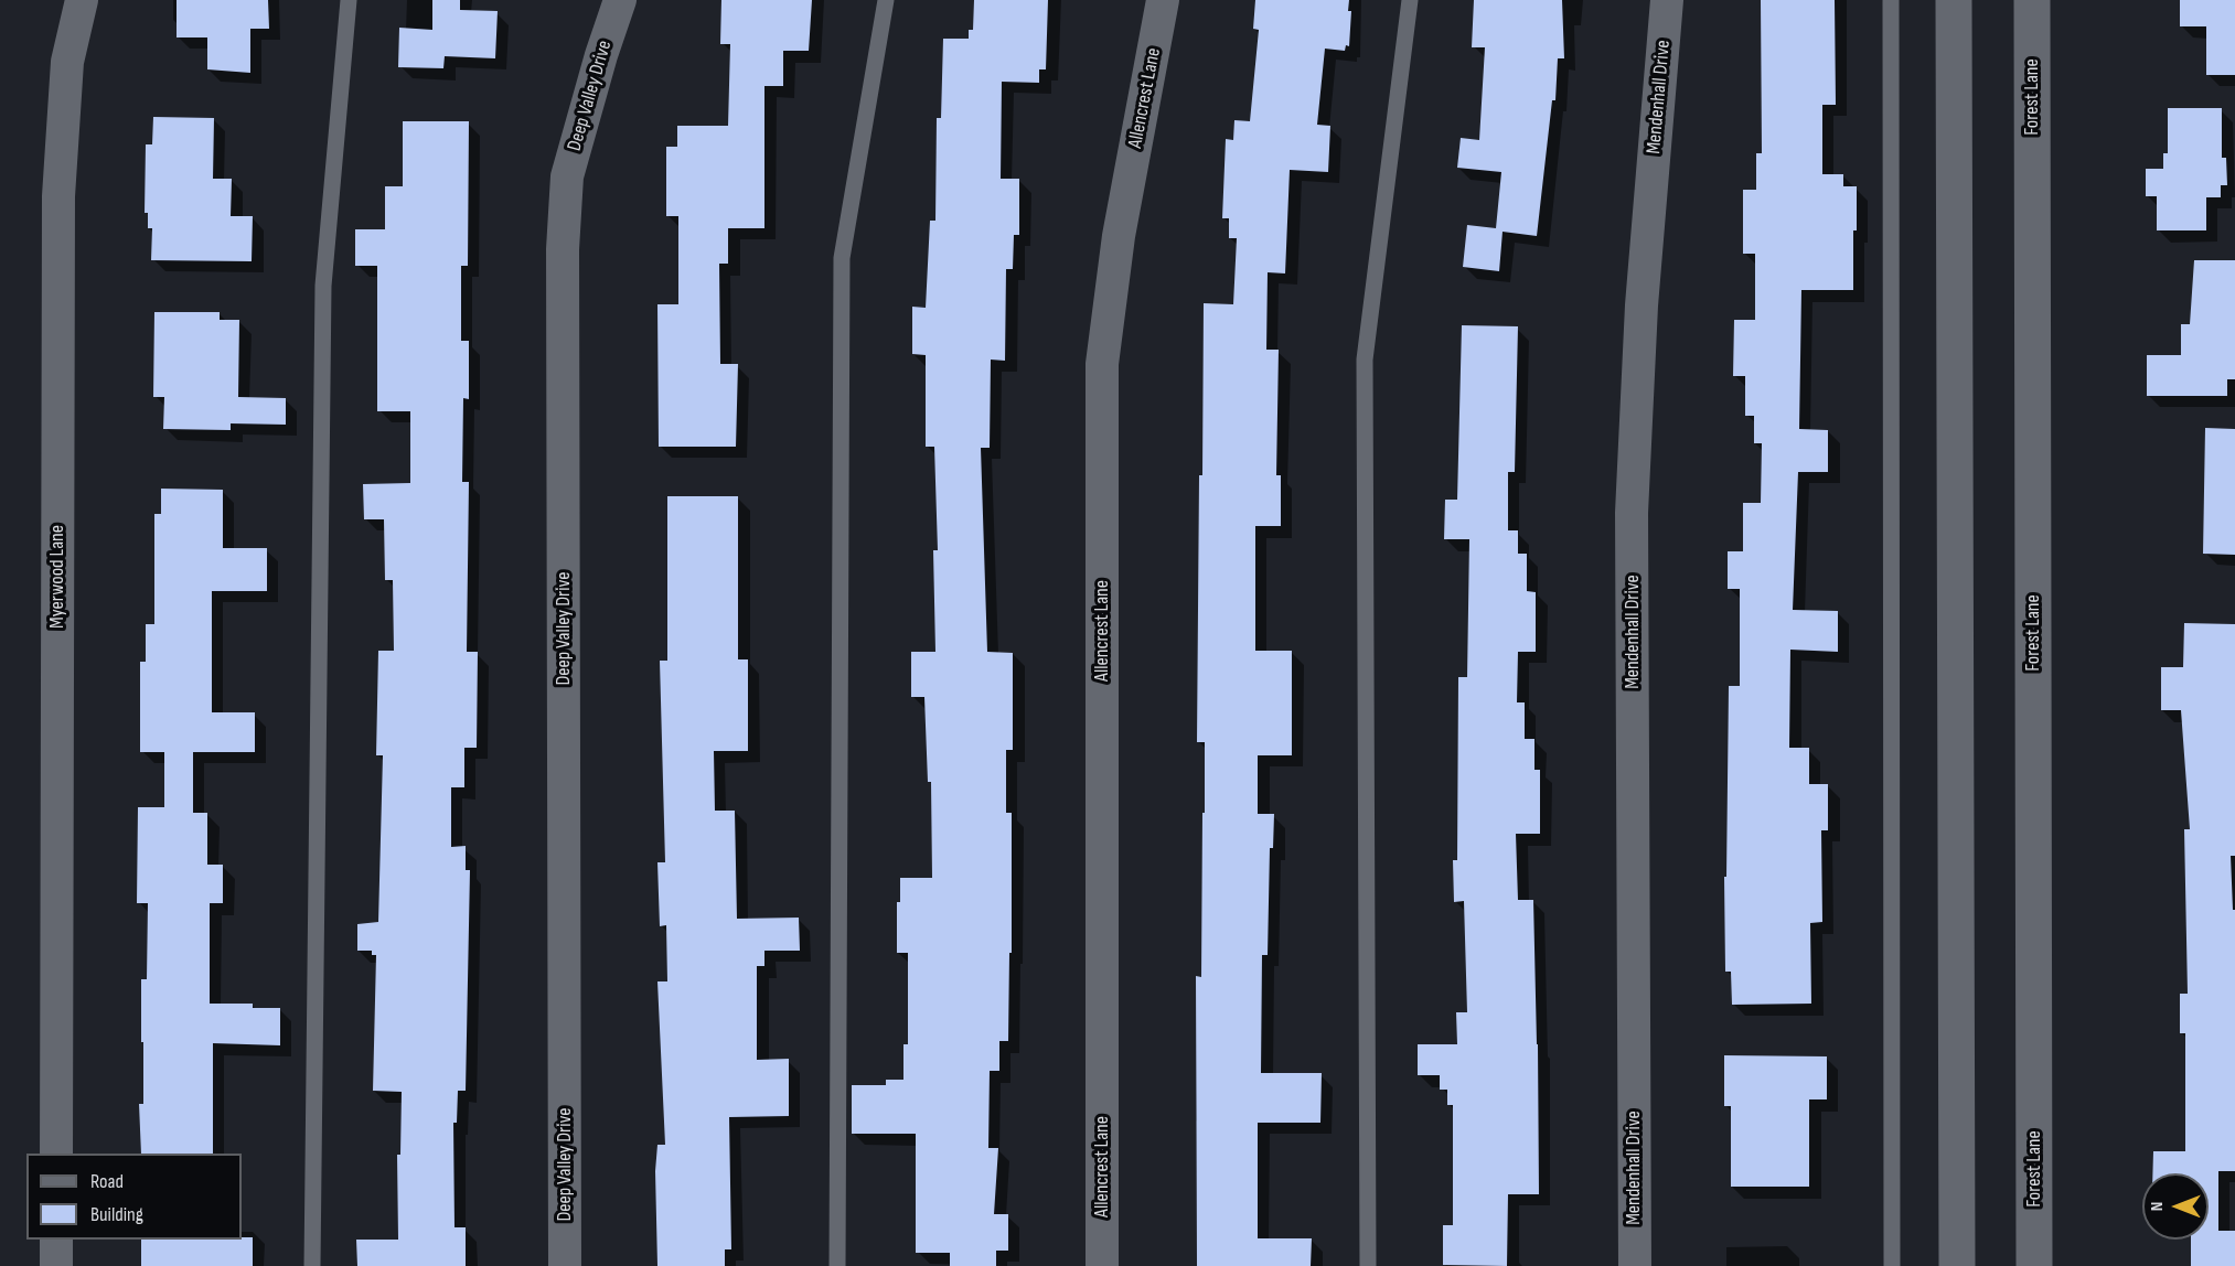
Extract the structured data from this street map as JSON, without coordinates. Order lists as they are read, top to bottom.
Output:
{
  "streets": {
    "main road": ["Forest Lane"],
    "street": [
      "Deep Valley Drive",
      "Mendenhall Drive",
      "Allencrest Lane",
      "Myerwood Lane"
    ]
  },
  "legend": ["Road", "Building"],
  "north": "left"
}
